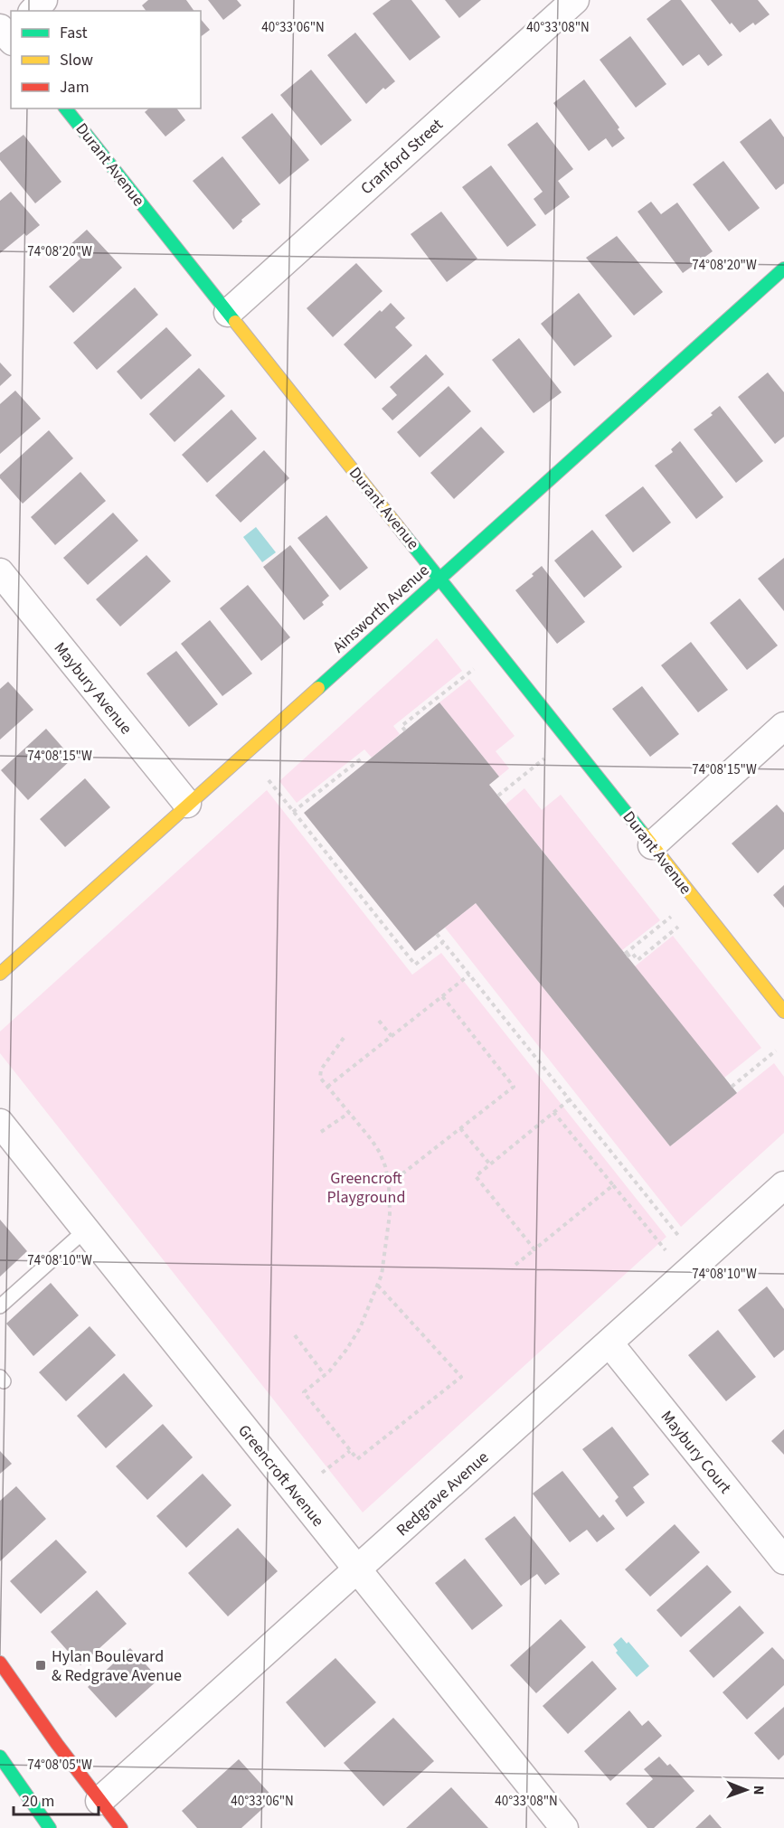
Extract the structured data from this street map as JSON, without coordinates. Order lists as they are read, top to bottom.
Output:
{
  "streets": {
    "street": [
      "Cranford Street",
      "Durant Avenue",
      "Ainsworth Avenue",
      "Maybury Avenue",
      "Maybury Court",
      "Greencroft Avenue",
      "Redgrave Avenue"
    ]
  },
  "crossings": [
    ["Cranford Street", "Durant Avenue"],
    ["Durant Avenue", "Ainsworth Avenue"],
    ["Ainsworth Avenue", "Maybury Avenue"],
    ["Maybury Court", "Redgrave Avenue"],
    ["Greencroft Avenue", "Redgrave Avenue"]
  ],
  "parks": ["Greencroft Playground"],
  "places": {
    "transit": ["Hylan Boulevard & Redgrave Avenue"]
  },
  "legend": ["Fast", "Slow", "Jam"],
  "scale_bar": "20 m",
  "north": "right",
  "coordinates": [
    "40°33'06\"N",
    "40°33'08\"N",
    "74°08'20\"W",
    "74°08'15\"W",
    "74°08'10\"W",
    "74°08'05\"W"
  ]
}
